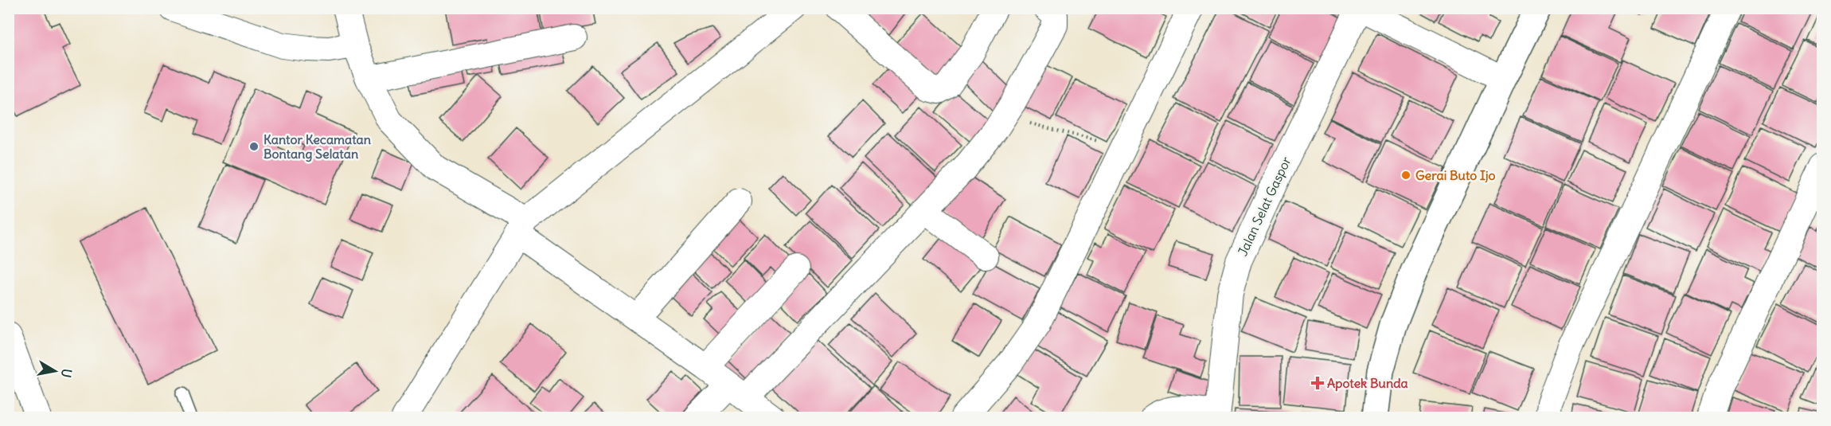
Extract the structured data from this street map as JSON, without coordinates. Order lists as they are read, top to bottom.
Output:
{
  "streets": {
    "street": ["Jalan Selat Gaspor"]
  },
  "places": {
    "other": ["Kantor Kecamatan Bontang Selatan", "Gerai Buto Ijo"],
    "health": ["Apotek Bunda"]
  },
  "north": "right"
}
